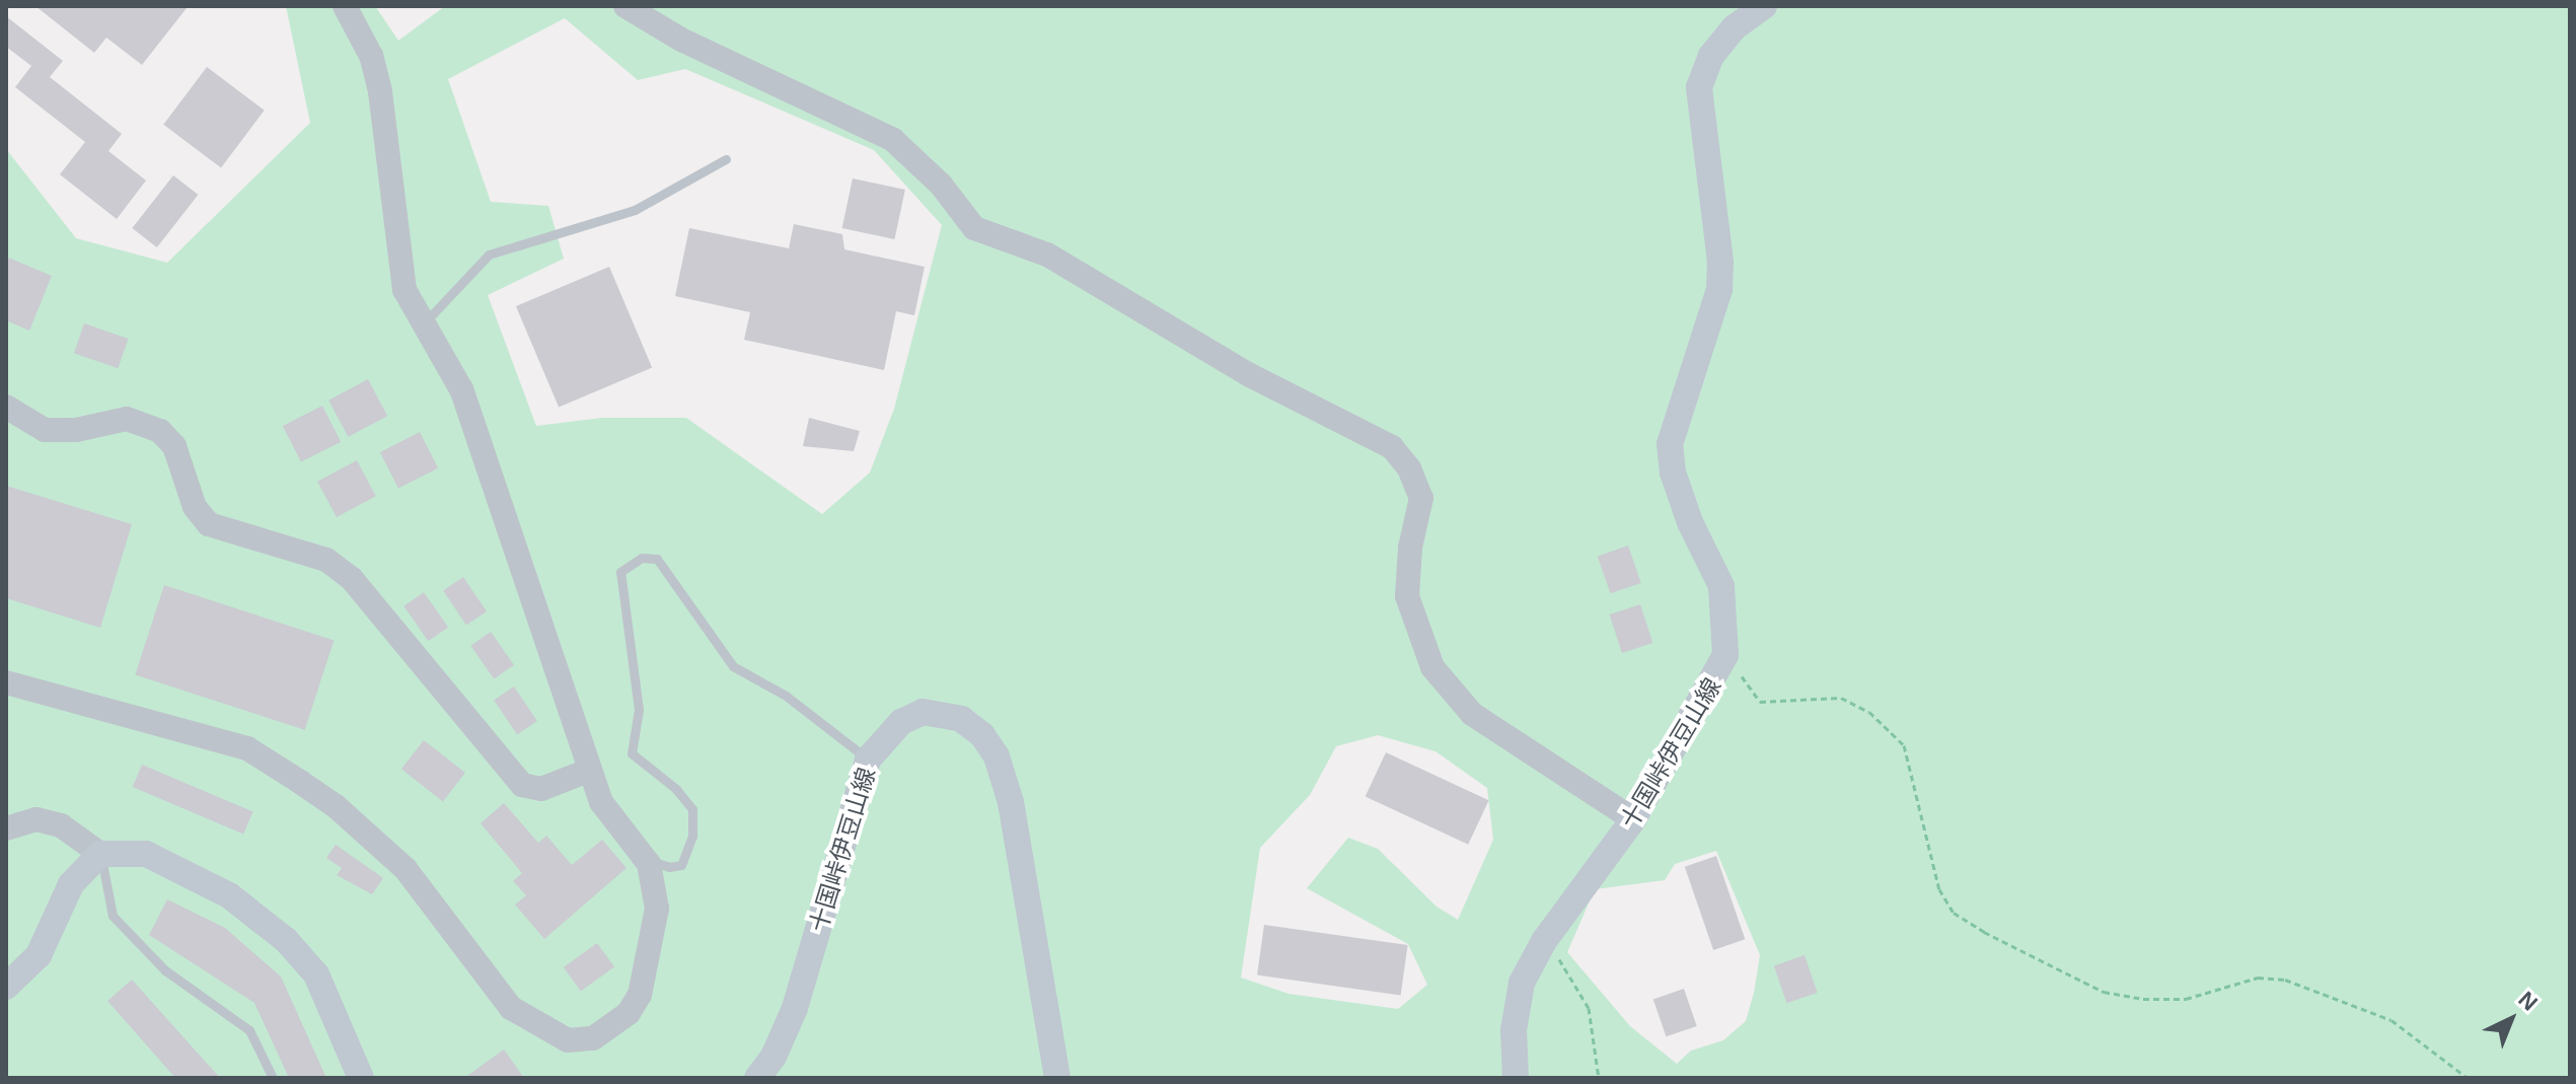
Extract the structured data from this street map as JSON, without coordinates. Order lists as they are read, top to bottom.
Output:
{
  "streets": {
    "main road": ["十国峠伊豆山線"]
  },
  "north": "top right"
}
